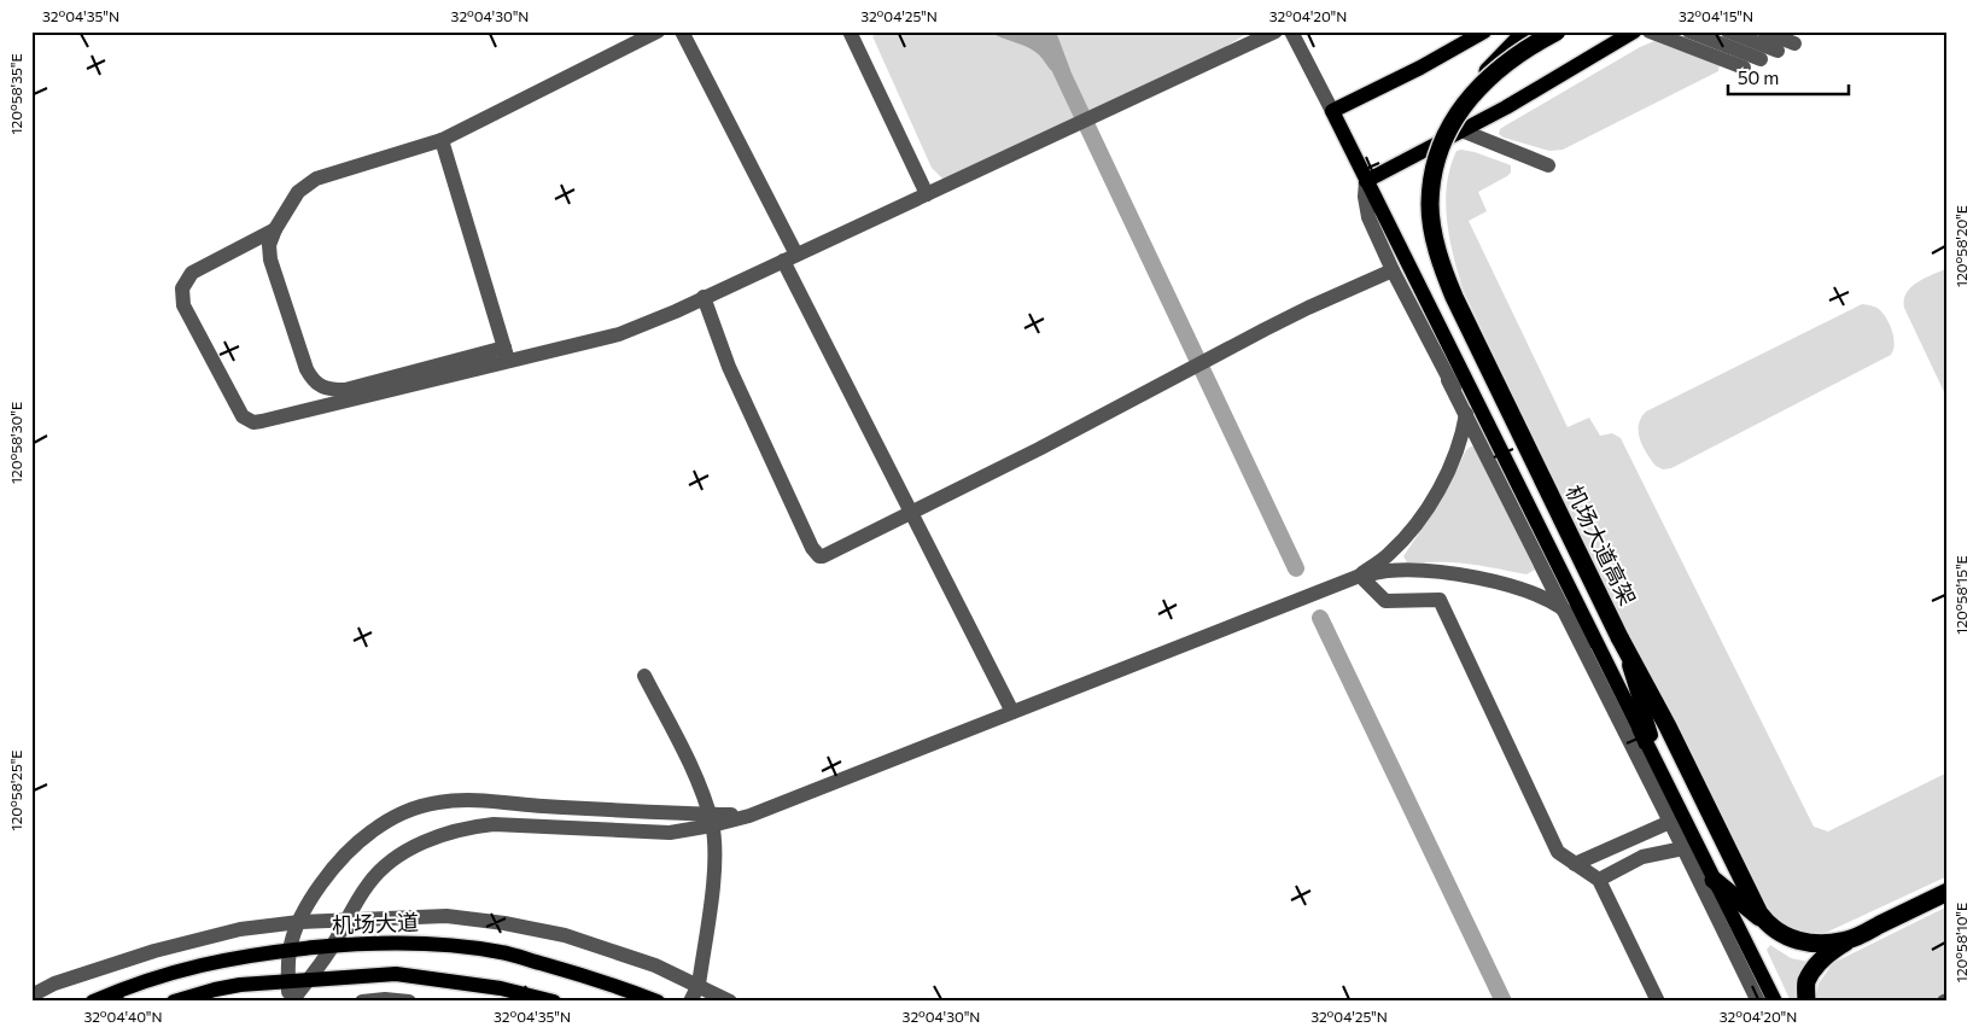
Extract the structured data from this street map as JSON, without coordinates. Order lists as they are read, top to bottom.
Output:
{
  "streets": {
    "highway": ["机场大道高架"],
    "main road": ["机场大道"]
  },
  "scale_bar": "50 m",
  "coordinates": [
    "32°04'35\"N",
    "32°04'30\"N",
    "32°04'25\"N",
    "32°04'20\"N",
    "32°04'15\"N",
    "120°58'35\"E",
    "120°58'20\"E",
    "120°58'30\"E",
    "120°58'15\"E",
    "120°58'25\"E",
    "120°58'10\"E",
    "32°04'40\"N"
  ]
}
